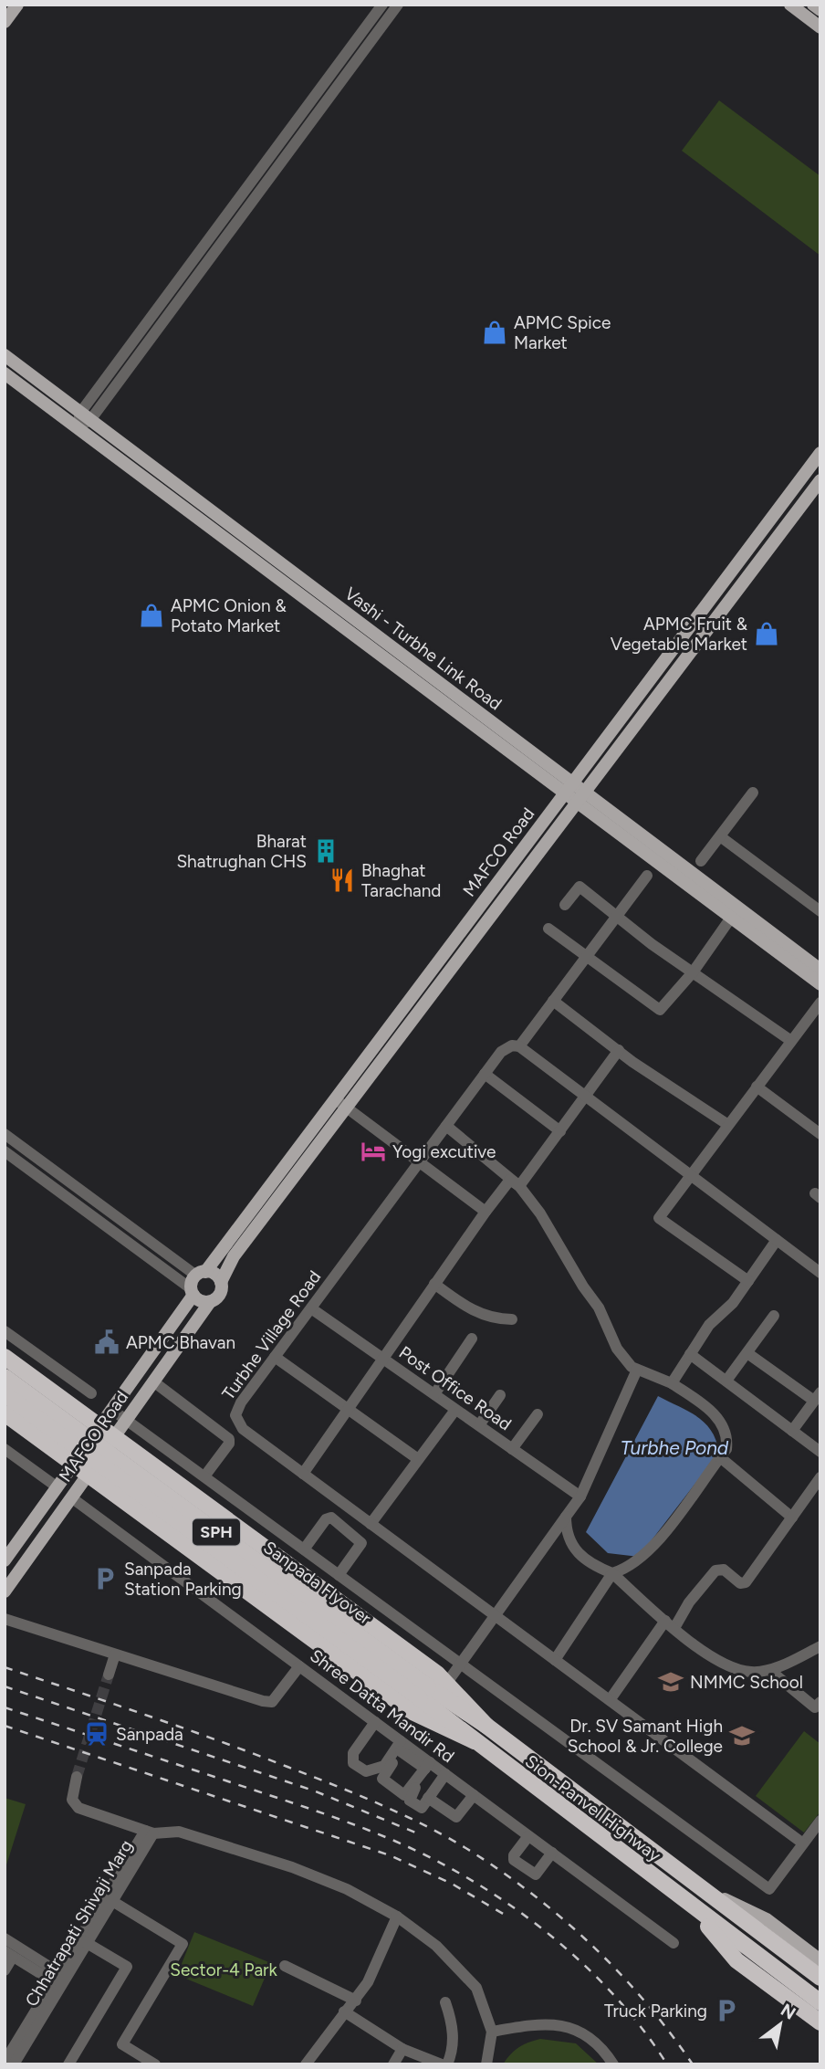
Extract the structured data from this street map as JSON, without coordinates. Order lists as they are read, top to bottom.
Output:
{
  "streets": {
    "highway": ["SPH", "Sanpada Flyover", "Sion-Panvel Highway"],
    "main road": ["Vashi - Turbhe Link Road", "MAFCO Road"],
    "street": [
      "Turbhe Village Road",
      "Post Office Road",
      "Shree Datta Mandir Rd",
      "Chhatrapati Shivaji Marg"
    ]
  },
  "crossings": [
    ["Vashi - Turbhe Link Road", "MAFCO Road"],
    ["MAFCO Road", "Shree Datta Mandir Rd"],
    ["Turbhe Village Road", "Post Office Road"],
    ["SPH", "Sion-Panvel Highway"],
    ["Sanpada Flyover", "Sion-Panvel Highway"]
  ],
  "water": ["Turbhe Pond"],
  "parks": ["Sector-4 Park"],
  "places": {
    "shop": ["APMC Spice Market", "APMC Onion & Potato Market", "APMC Fruit & Vegetable Market"],
    "building": ["Bharat Shatrughan CHS"],
    "restaurant": ["Bhaghat Tarachand"],
    "hotel": ["Yogi excutive"],
    "public building": ["APMC Bhavan"],
    "parking": ["Sanpada Station Parking", "Truck Parking"],
    "school or university": ["NMMC School", "Dr. SV Samant High School & Jr. College"],
    "station": ["Sanpada"]
  },
  "north": "top right"
}
